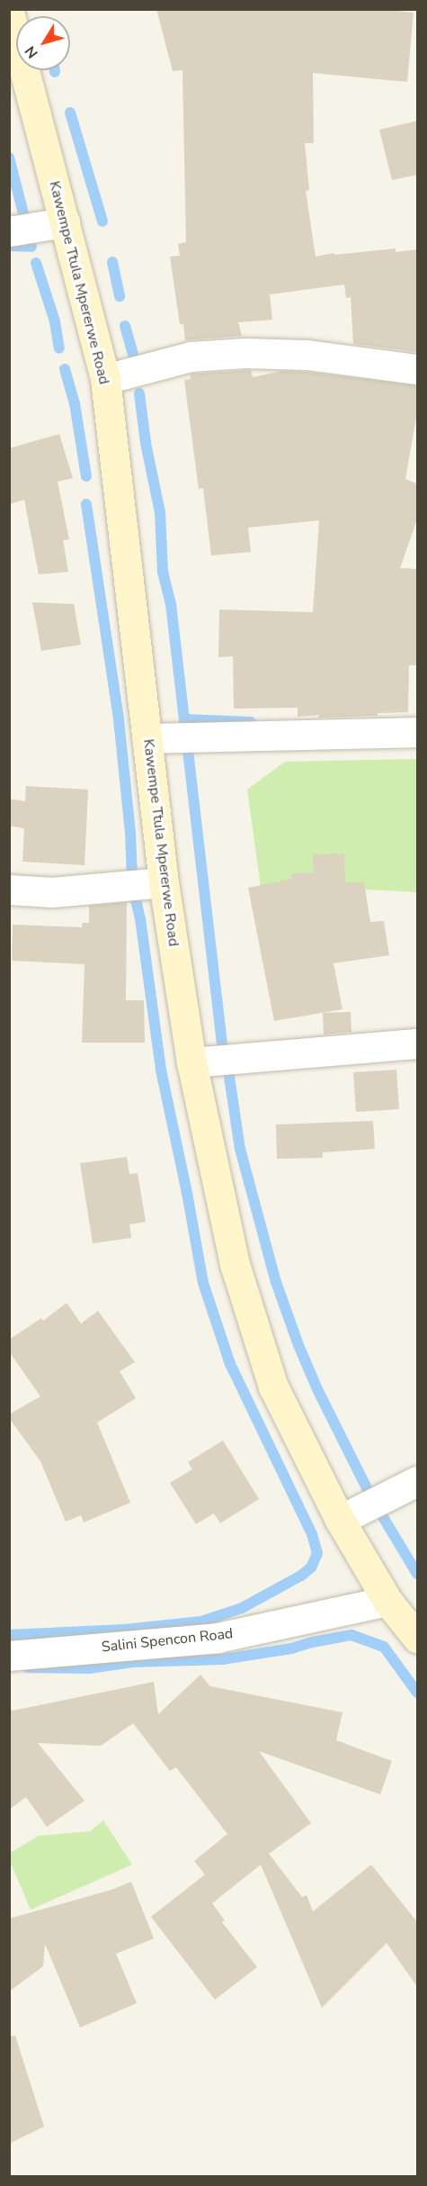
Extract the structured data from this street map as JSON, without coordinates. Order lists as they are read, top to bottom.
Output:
{
  "streets": {
    "street": ["Kawempe Ttula Mpererwe Road", "Salini Spencon Road"]
  },
  "crossings": [
    ["Kawempe Ttula Mpererwe Road", "Salini Spencon Road"]
  ],
  "north": "bottom left"
}
